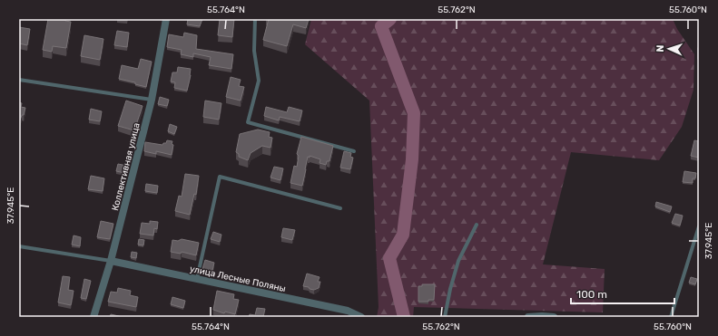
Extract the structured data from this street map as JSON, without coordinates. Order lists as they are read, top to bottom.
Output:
{
  "streets": {
    "street": ["Коллективная улица", "улица Лесные Поляны"]
  },
  "crossings": [
    ["Коллективная улица", "улица Лесные Поляны"]
  ],
  "scale_bar": "100 m",
  "north": "left",
  "coordinates": [
    "55.764°N",
    "55.762°N",
    "55.760°N",
    "37.945°E"
  ]
}
